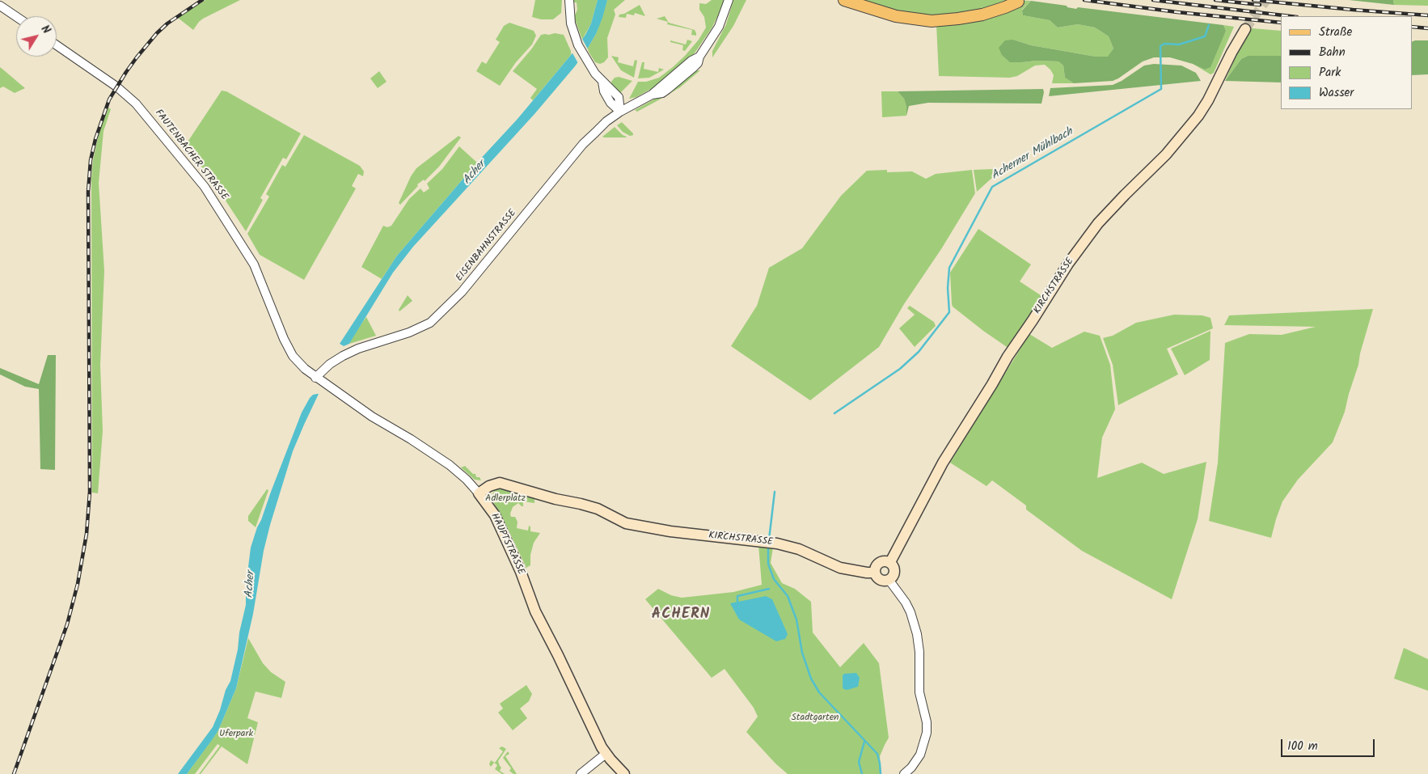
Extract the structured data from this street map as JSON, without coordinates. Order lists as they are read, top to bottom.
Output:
{
  "streets": {
    "main road": ["KIRCHSTRASSE", "HAUPTSTRASSE"],
    "street": ["FAUTENBACHER STRASSE", "EISENBAHNSTRASSE"]
  },
  "crossings": [
    ["FAUTENBACHER STRASSE", "EISENBAHNSTRASSE"],
    ["FAUTENBACHER STRASSE", "HAUPTSTRASSE"],
    ["EISENBAHNSTRASSE", "HAUPTSTRASSE"],
    ["KIRCHSTRASSE", "HAUPTSTRASSE"]
  ],
  "districts": ["ACHERN"],
  "water": ["Acherner Mühlbach", "Acher"],
  "parks": ["Adlerplatz", "Stadtgarten", "Uferpark"],
  "legend": [
    "Straße",
    "Bahn",
    "Park",
    "Wasser"
  ],
  "scale_bar": "100 m",
  "north": "top right"
}
